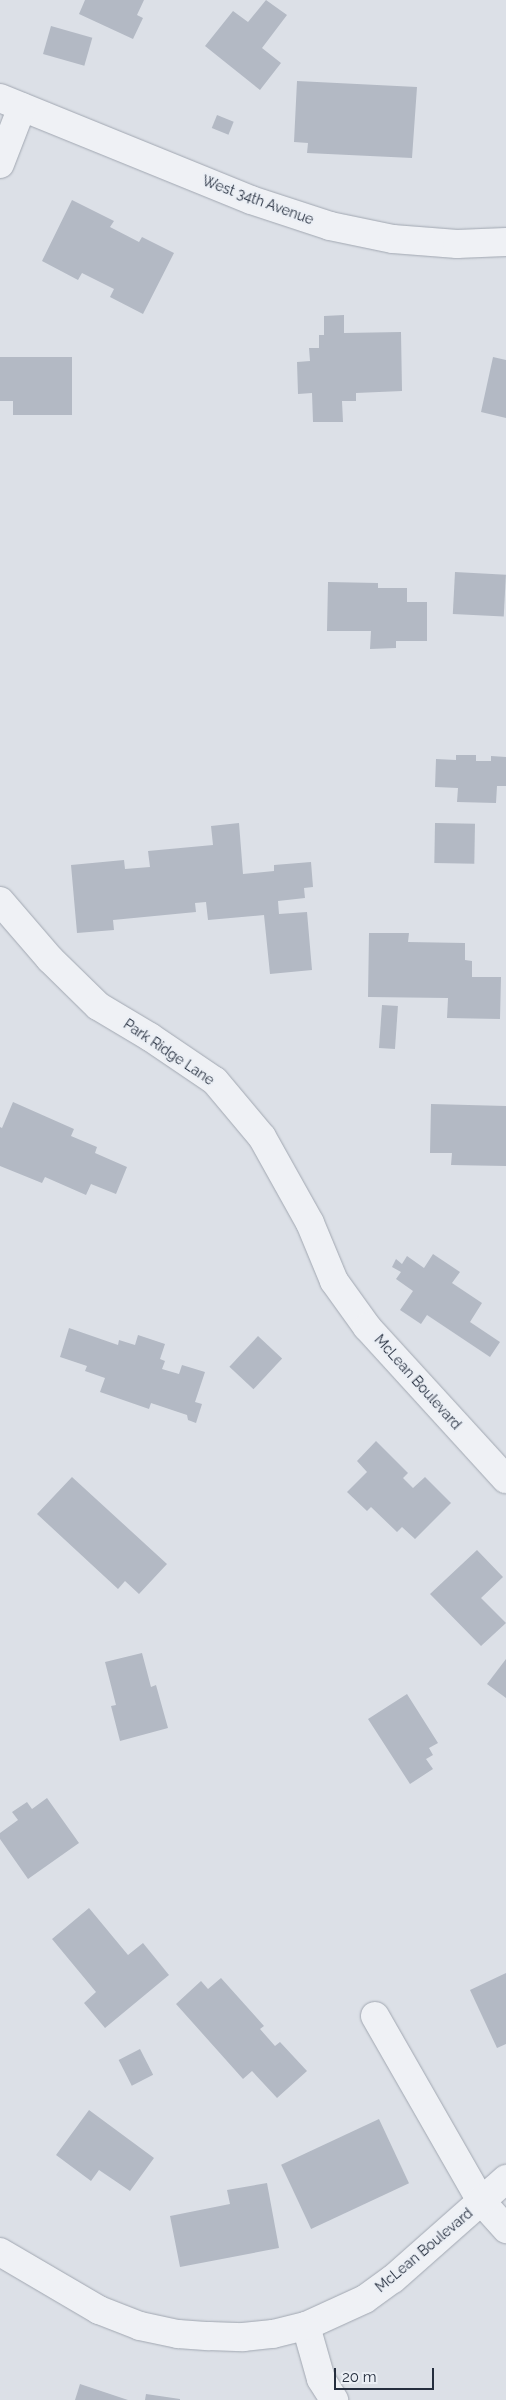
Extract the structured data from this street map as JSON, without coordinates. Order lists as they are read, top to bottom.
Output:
{
  "streets": {
    "street": ["West 34th Avenue", "Park Ridge Lane", "McLean Boulevard"]
  },
  "crossings": [
    ["Park Ridge Lane", "McLean Boulevard"]
  ],
  "scale_bar": "20 m"
}
